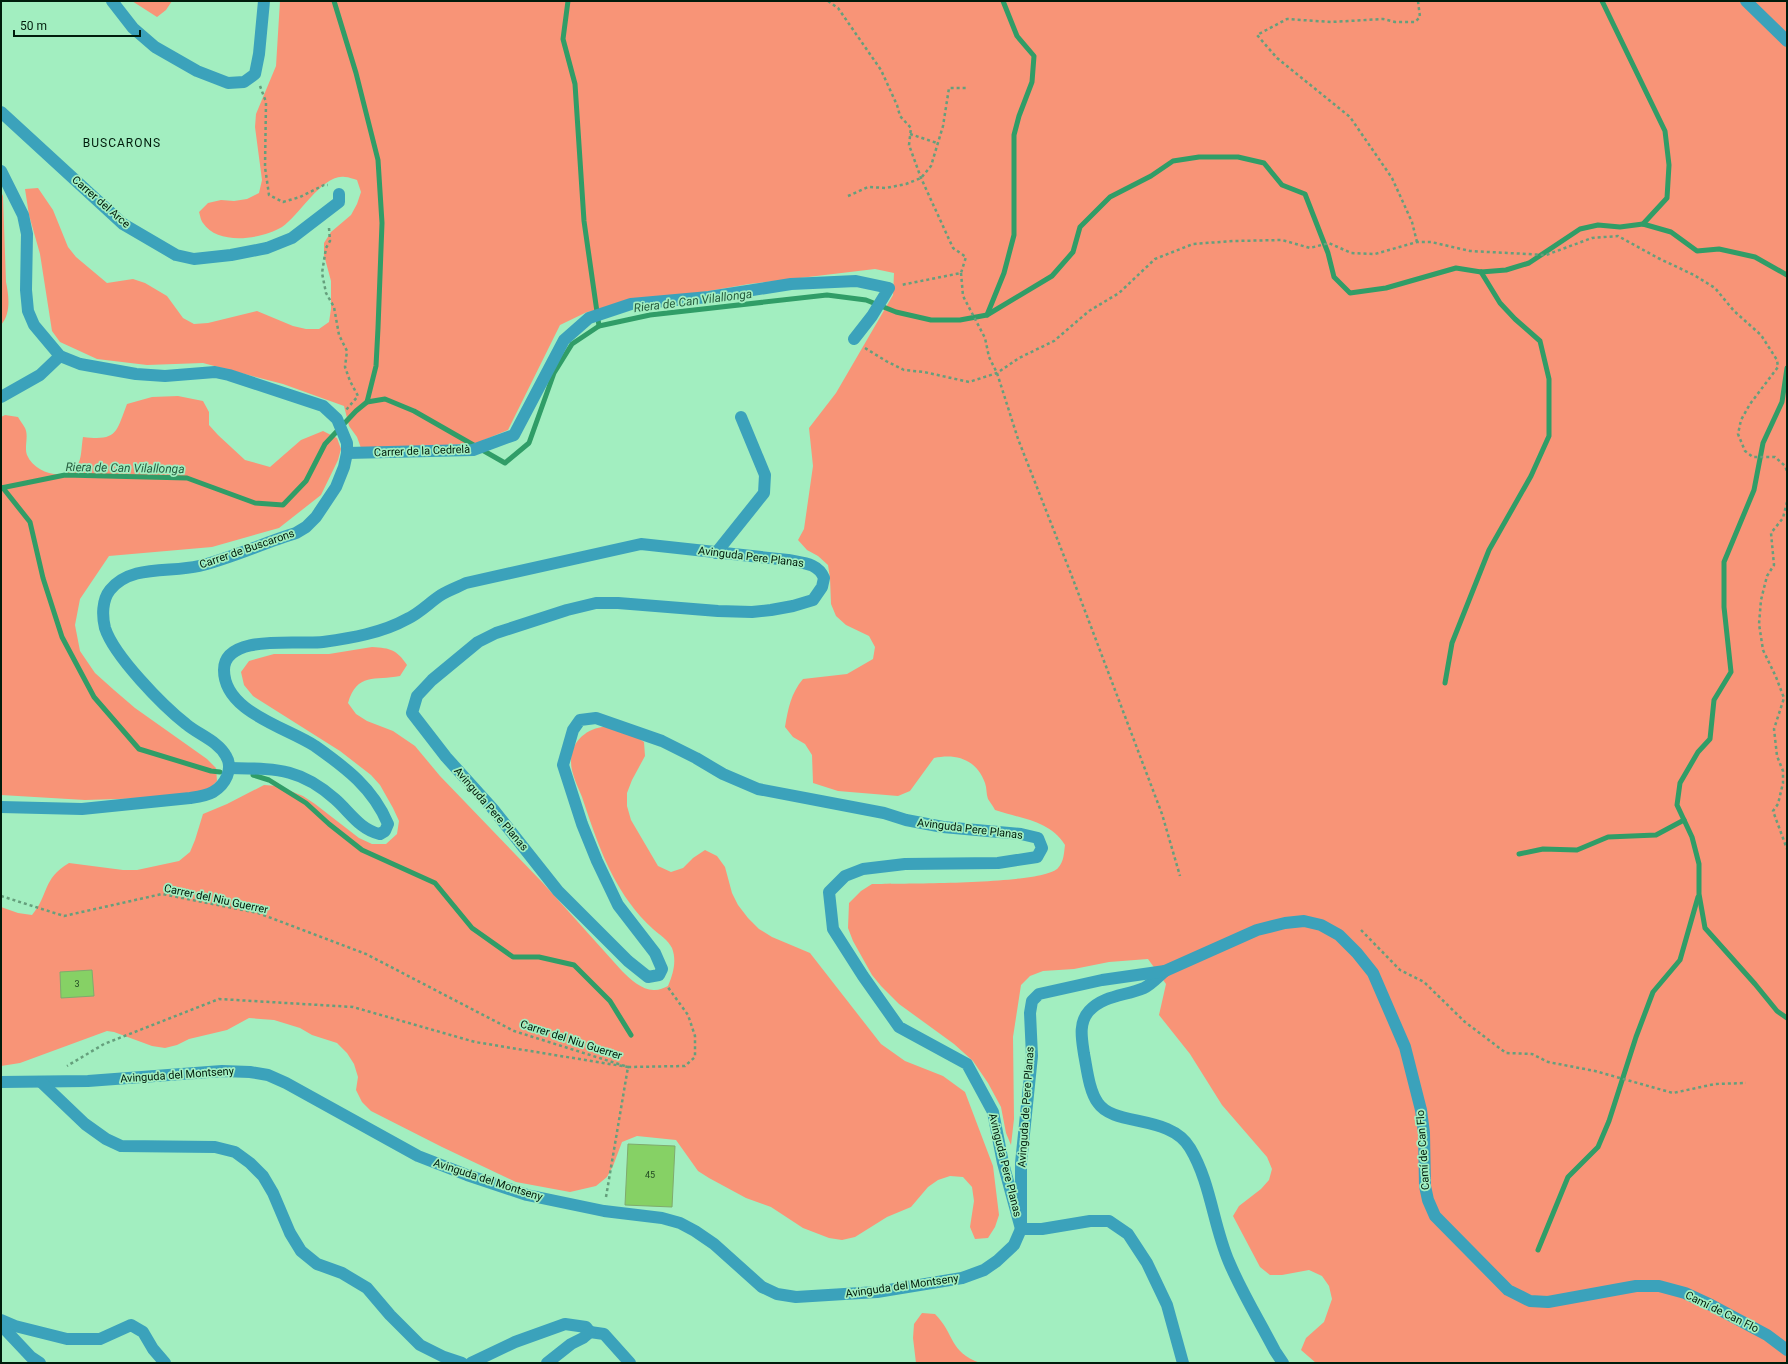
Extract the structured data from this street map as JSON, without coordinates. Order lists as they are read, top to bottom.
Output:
{
  "streets": {
    "street": [
      "Carrer del Arce",
      "Carrer de la Cedrelà",
      "Carrer de Buscarons",
      "Avinguda Pere Planas",
      "Avinguda del Montseny",
      "Avinguda de Pere Planas",
      "Camí de Can Flo"
    ],
    "path": ["Carrer del Niu Guerrer"]
  },
  "crossings": [
    ["Carrer de la Cedrelà", "Carrer de Buscarons"],
    ["Carrer de Buscarons", "Avinguda Pere Planas"],
    ["Avinguda Pere Planas", "Avinguda del Montseny"],
    ["Avinguda Pere Planas", "Avinguda de Pere Planas"],
    ["Avinguda del Montseny", "Avinguda de Pere Planas"],
    ["Avinguda de Pere Planas", "Camí de Can Flo"]
  ],
  "districts": ["BUSCARONS"],
  "water": ["Riera de Can Vilallonga"],
  "house_numbers": ["3", "45"],
  "scale_bar": "50 m"
}
